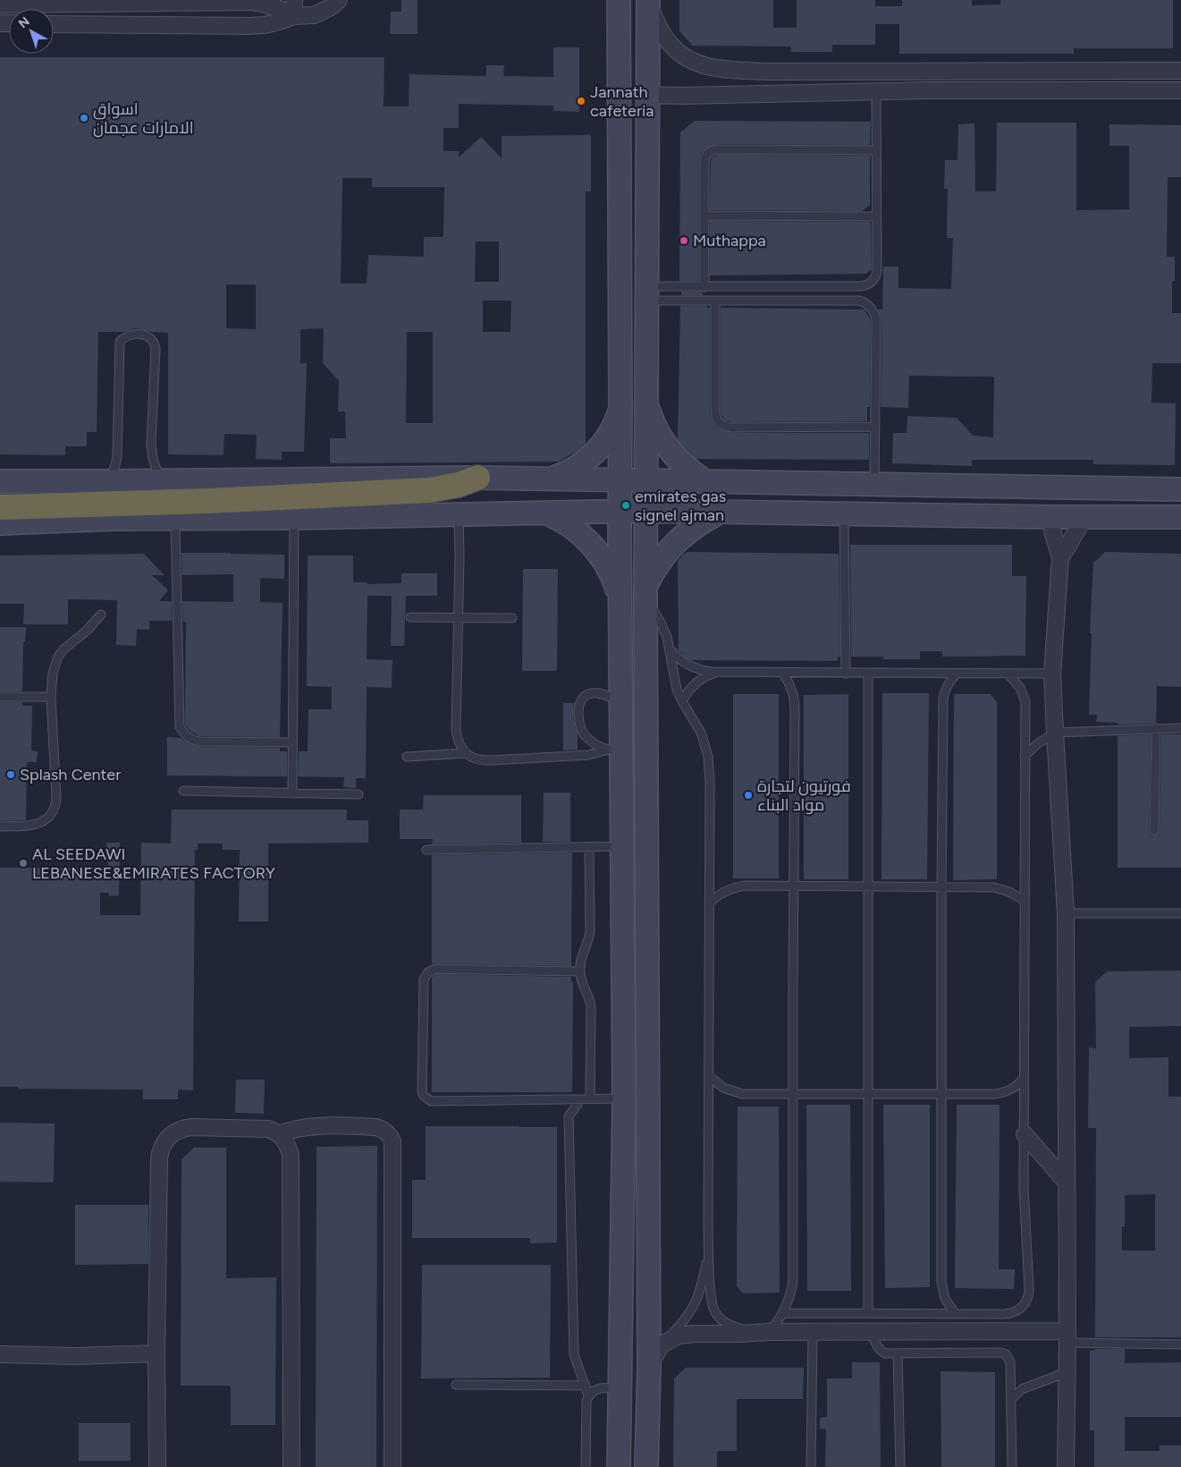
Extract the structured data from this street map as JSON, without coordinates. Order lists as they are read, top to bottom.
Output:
{
  "places": [
    "Jannath cafeteria",
    "اسواق الامارات عجمان",
    "Muthappa",
    "emirates gas signel ajman",
    "Splash Center",
    "فورتيون لتجارة مواد البناء",
    "AL SEEDAWI LEBANESE&EMIRATES FACTORY"
  ],
  "north": "top left"
}
